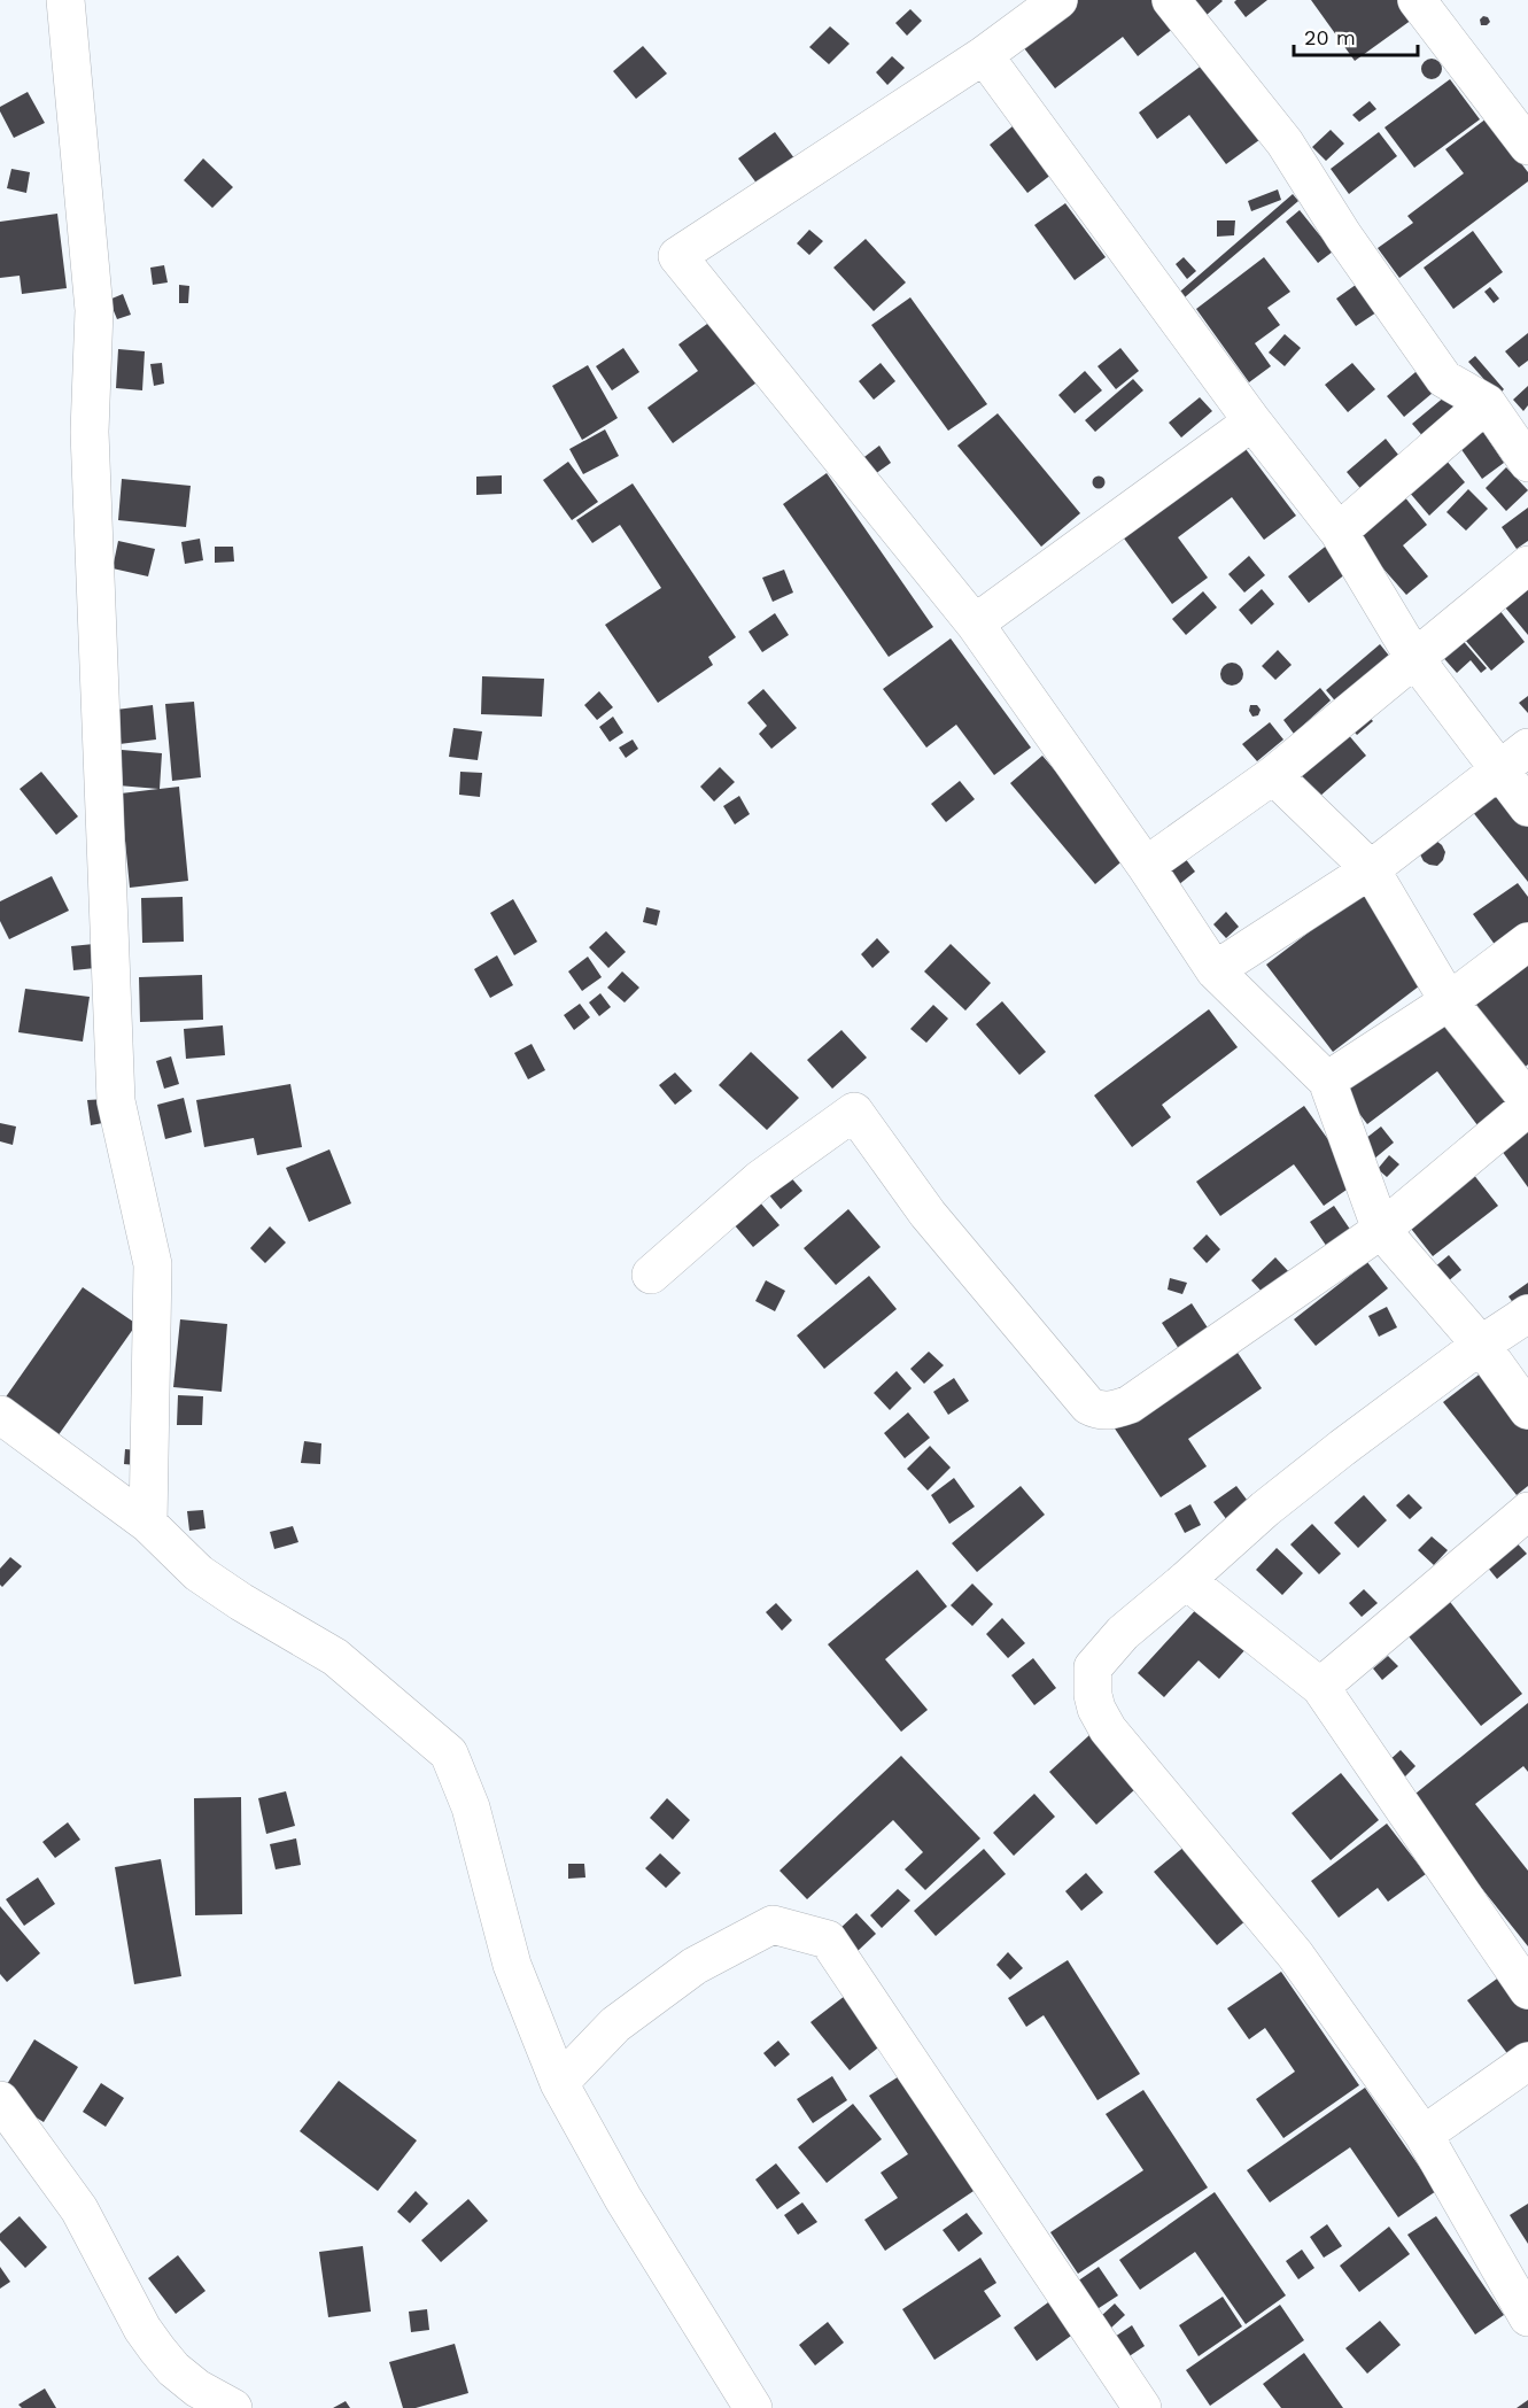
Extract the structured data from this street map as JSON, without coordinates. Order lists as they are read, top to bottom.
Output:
{
  "scale_bar": "20 m"
}
